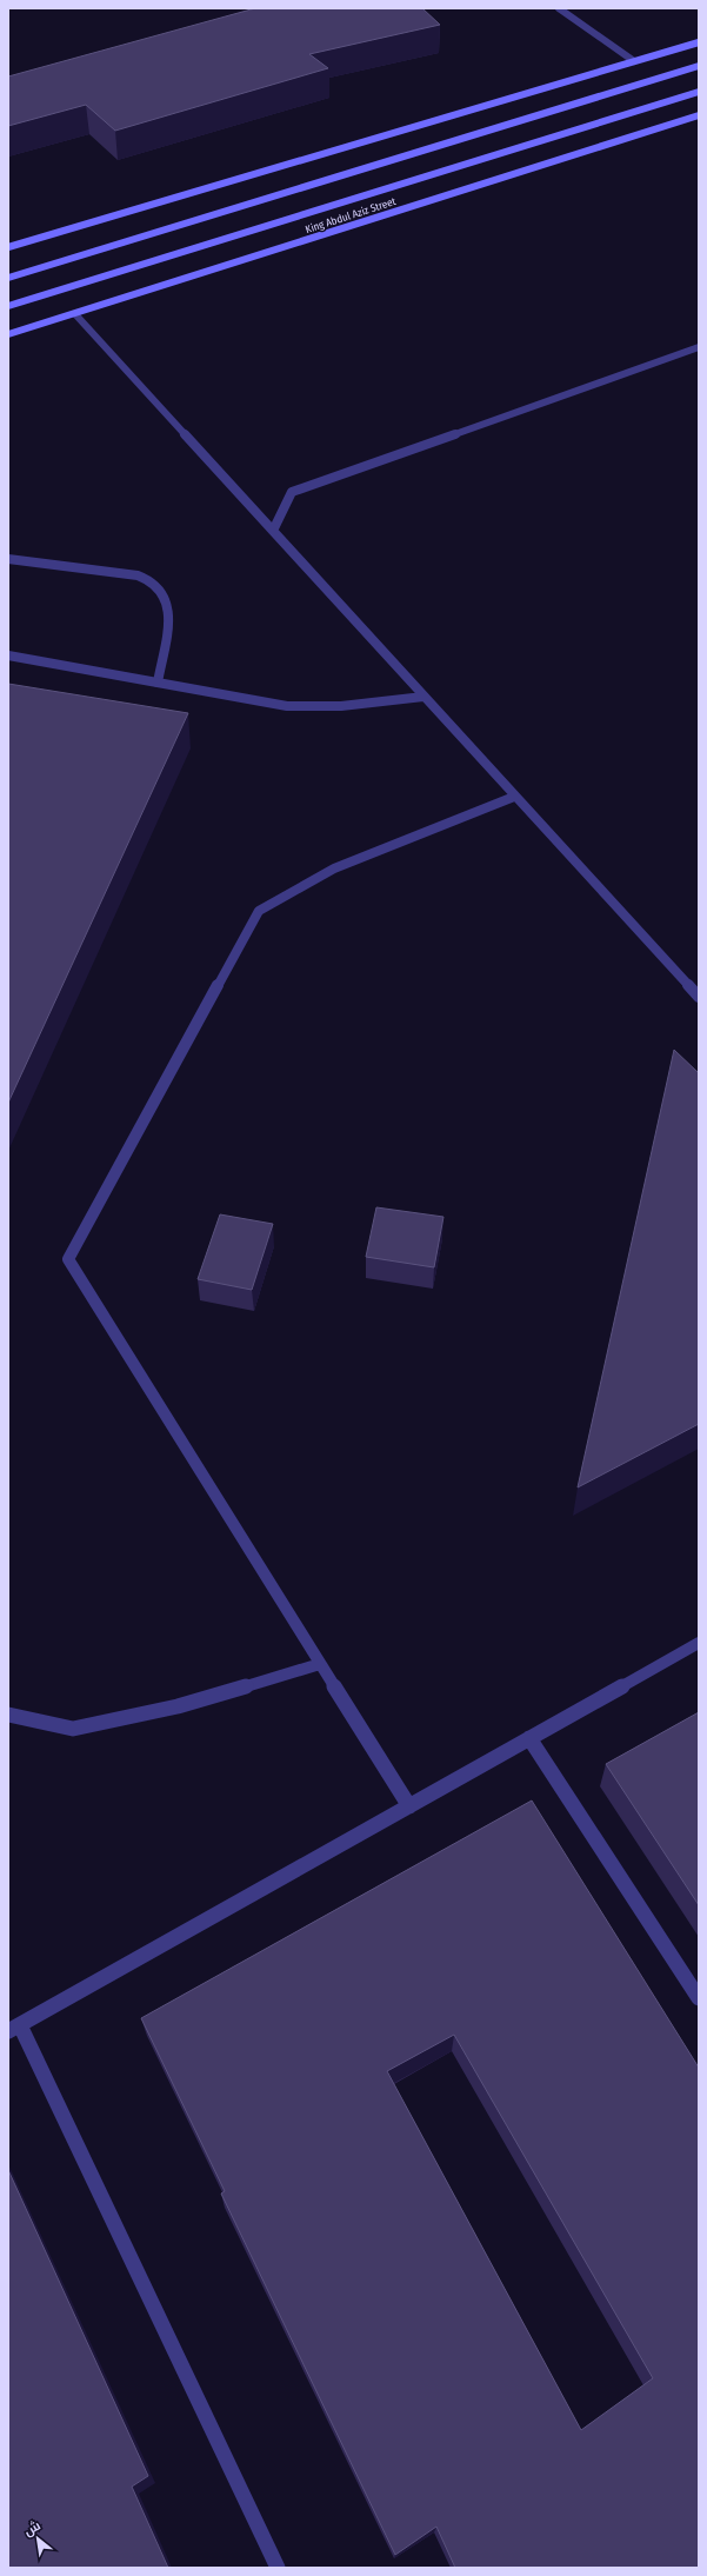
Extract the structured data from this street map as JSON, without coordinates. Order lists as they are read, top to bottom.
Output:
{
  "streets": {
    "street": ["King Abdul Aziz Street"]
  },
  "north": "top left"
}
